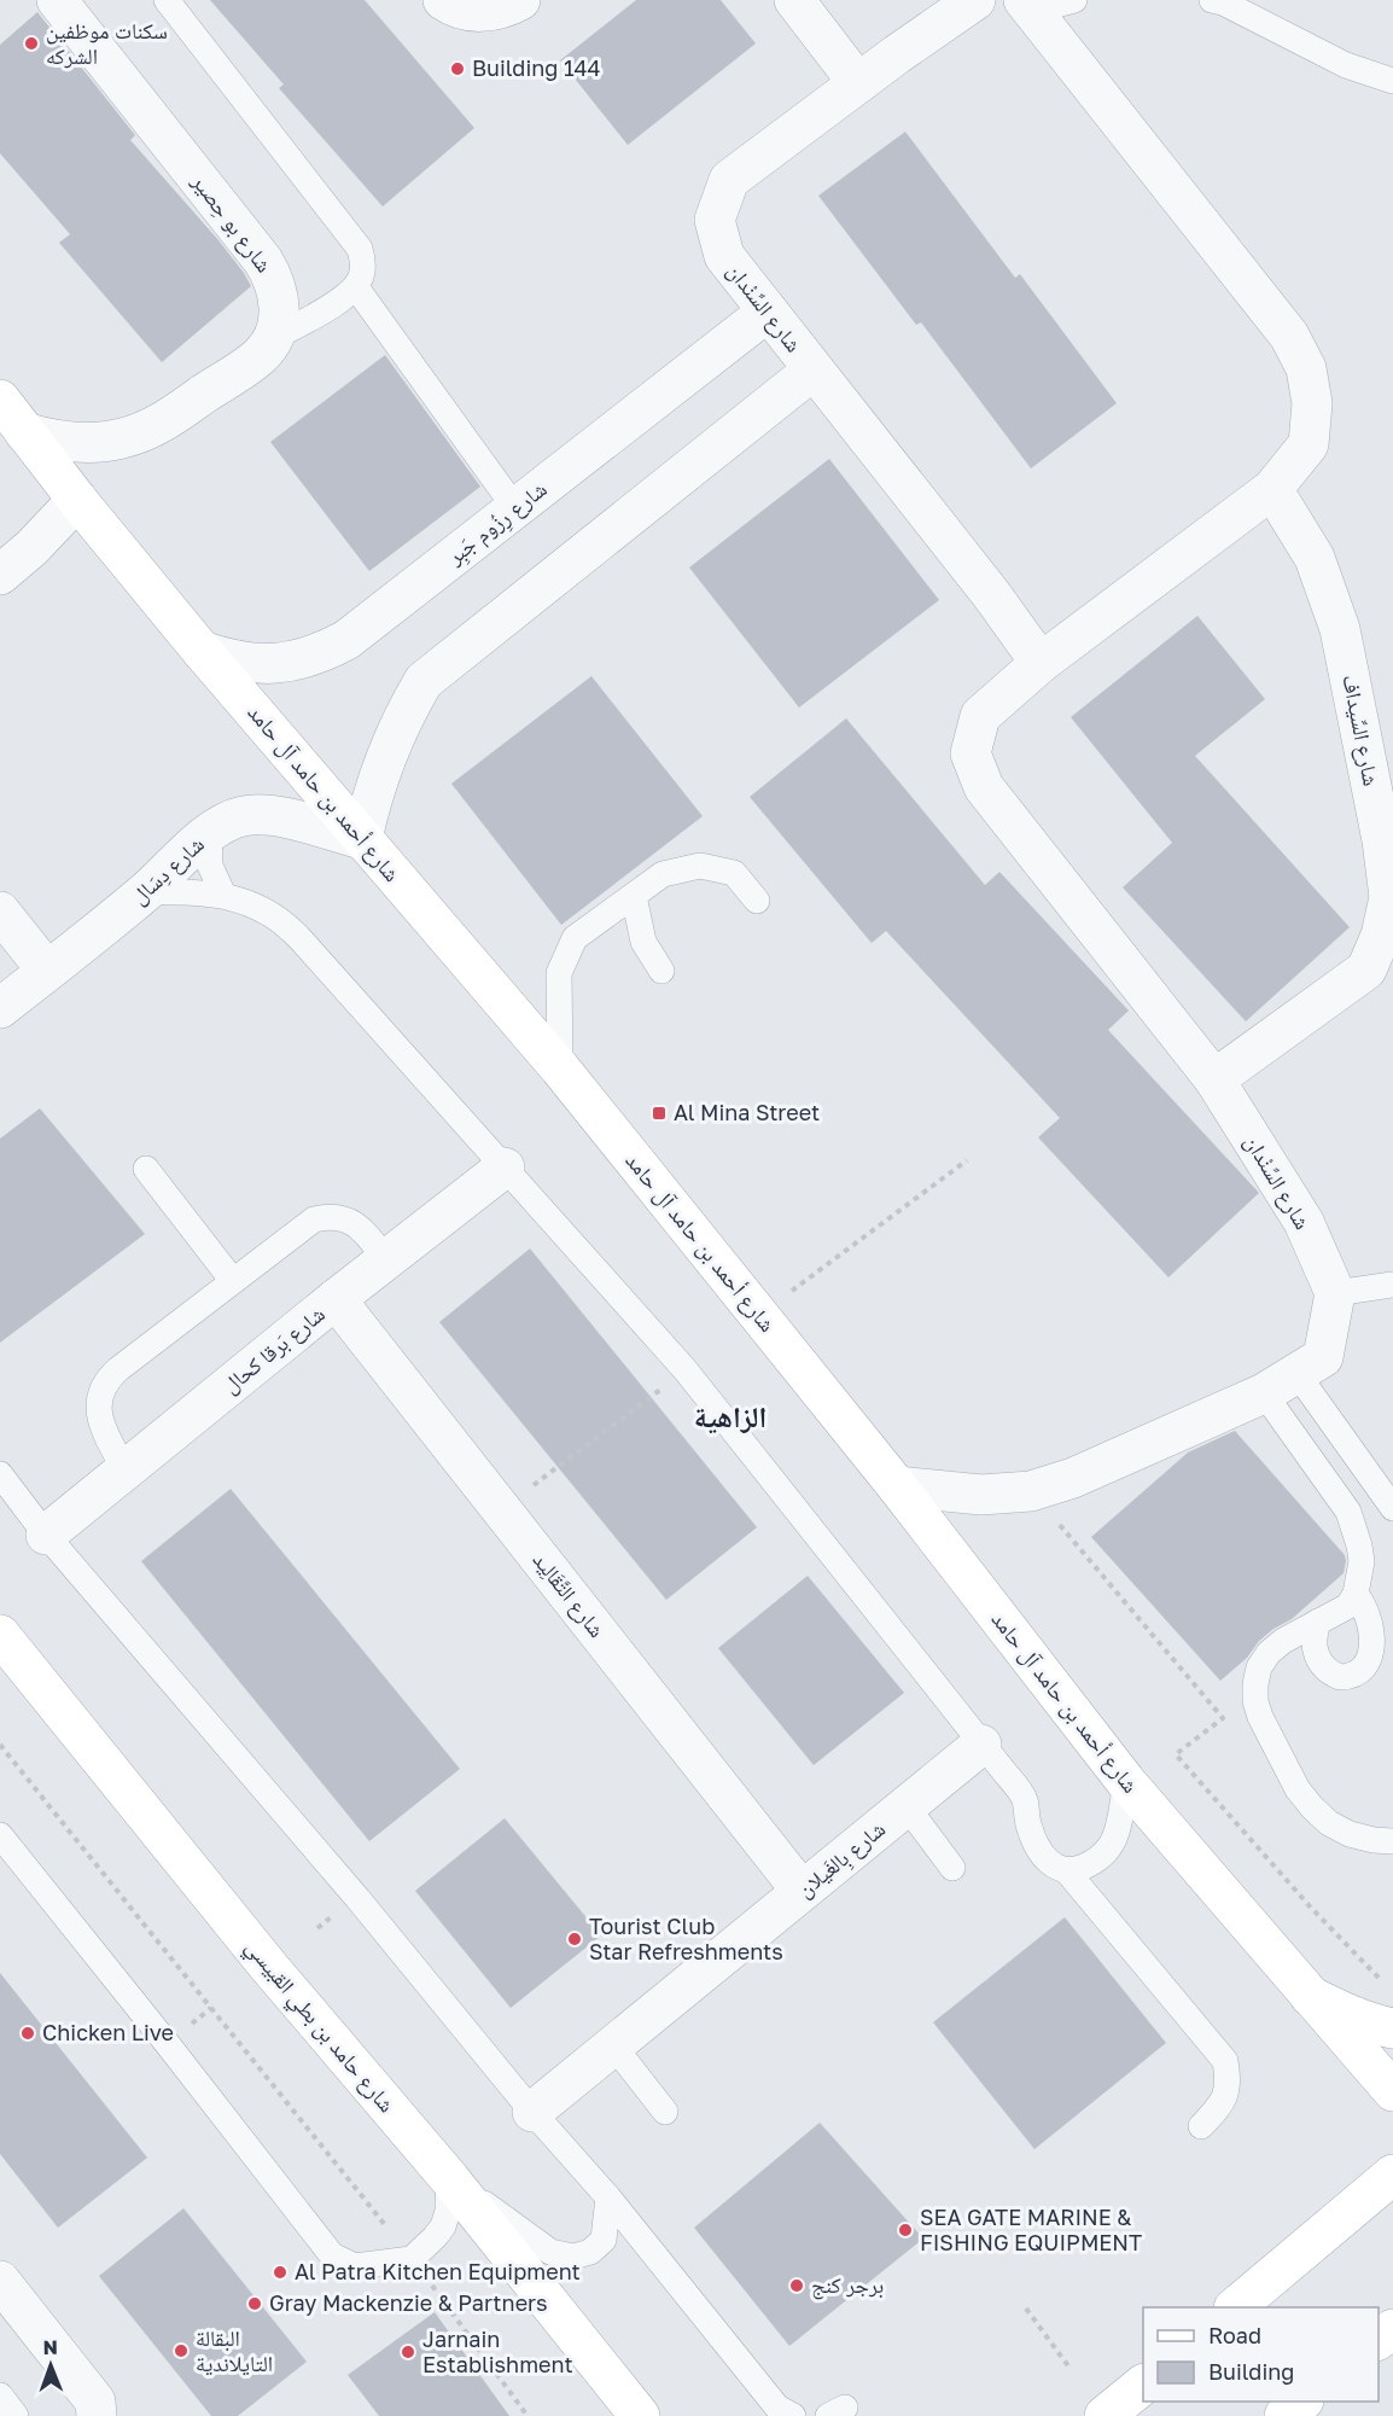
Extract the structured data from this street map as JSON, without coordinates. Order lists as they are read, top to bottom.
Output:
{
  "streets": {
    "main road": ["شارع أحمد بن حامد آل حامد", "شارع حامد بن بطي القبيسي"],
    "street": [
      "شارع بو حِصير",
      "شارع السِّنْدان",
      "شارع رِزُوم جَبِر",
      "شارع السِّيداف",
      "شارع دِسَال",
      "شارع بَرقا كحال",
      "شارع التَّقَالِيد",
      "شارع بِالغَيلان"
    ]
  },
  "crossings": [
    ["شارع السِّنْدان", "شارع رِزُوم جَبِر"],
    ["شارع السِّنْدان", "شارع السِّيداف"],
    ["شارع رِزُوم جَبِر", "شارع أحمد بن حامد آل حامد"],
    ["شارع أحمد بن حامد آل حامد", "شارع دِسَال"],
    ["شارع بَرقا كحال", "شارع التَّقَالِيد"],
    ["شارع التَّقَالِيد", "شارع بِالغَيلان"]
  ],
  "districts": ["الزاهية"],
  "places": {
    "other": [
      "سكنات موظفين الشركه",
      "Building 144",
      "Tourist Club Star Refreshments",
      "Chicken Live",
      "SEA GATE MARINE & FISHING EQUIPMENT",
      "Al Patra Kitchen Equipment",
      "برجر كنج",
      "Gray Mackenzie & Partners",
      "البقالة التايلاندية",
      "Jarnain Establishment"
    ],
    "transit": ["Al Mina Street"]
  },
  "legend": ["Road", "Building"],
  "north": "top"
}
